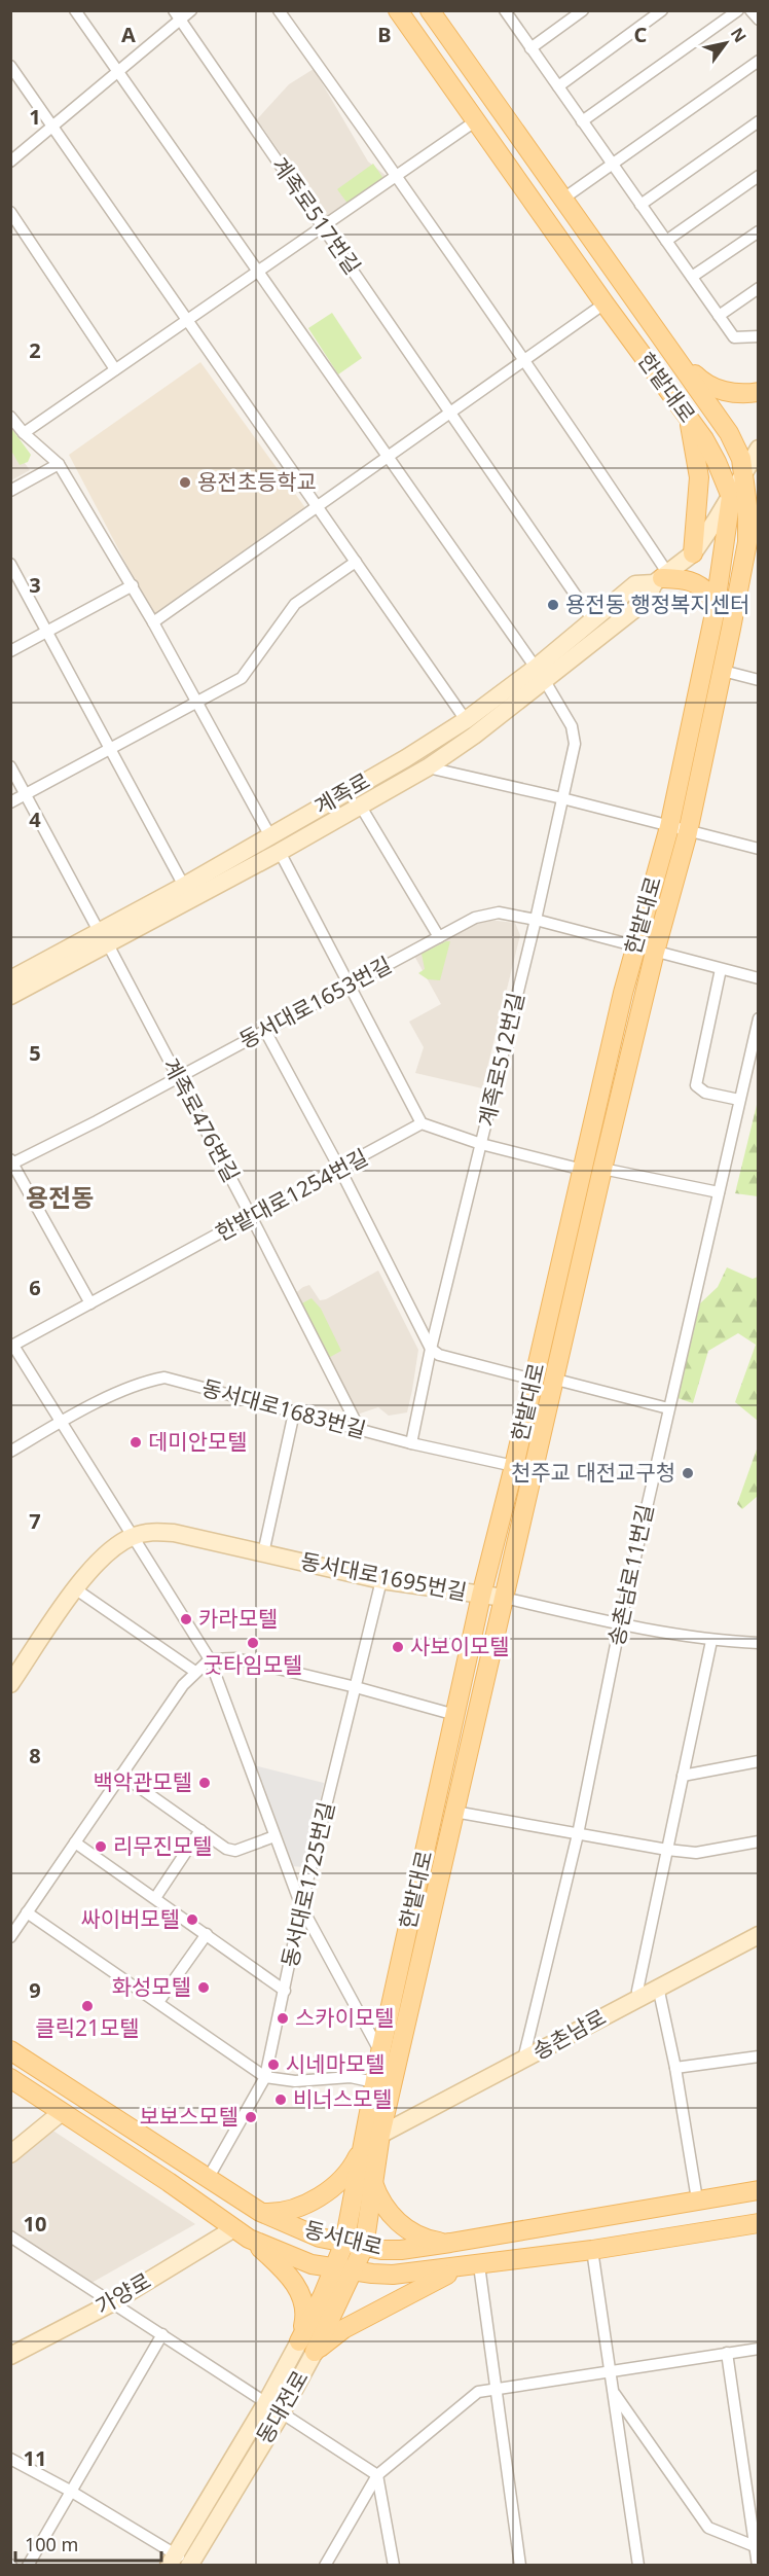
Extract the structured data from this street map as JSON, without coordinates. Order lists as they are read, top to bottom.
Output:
{
  "streets": {
    "main road": [
      "한밭대로",
      "계족로",
      "동서대로1695번길",
      "송촌남로",
      "동서대로",
      "가양로",
      "동대전로"
    ],
    "street": [
      "계족로517번길",
      "동서대로1653번길",
      "계족로512번길",
      "계족로476번길",
      "한밭대로1254번길",
      "동서대로1683번길",
      "송촌남로11번길",
      "동서대로1725번길"
    ]
  },
  "crossings": [
    ["계족로517번길", "계족로"],
    ["한밭대로", "계족로"],
    ["한밭대로", "동서대로1653번길"],
    ["한밭대로", "동서대로1683번길"],
    ["한밭대로", "동서대로1695번길"],
    ["한밭대로", "송촌남로"],
    ["한밭대로", "동서대로"],
    ["한밭대로", "동대전로"],
    ["계족로", "동서대로1653번길"],
    ["계족로", "계족로512번길"],
    ["계족로", "계족로476번길"],
    ["동서대로1653번길", "계족로512번길"],
    ["동서대로1653번길", "계족로476번길"],
    ["계족로512번길", "동서대로1683번길"],
    ["계족로476번길", "한밭대로1254번길"],
    ["계족로476번길", "동서대로1683번길"],
    ["한밭대로1254번길", "동서대로1683번길"],
    ["송촌남로11번길", "송촌남로"],
    ["동서대로1695번길", "동서대로1725번길"],
    ["동서대로1725번길", "동서대로"],
    ["동서대로", "가양로"],
    ["동서대로", "동대전로"]
  ],
  "districts": ["용전동"],
  "places": [
    "용전초등학교",
    "용전동 행정복지센터",
    "데미안모텔",
    "천주교 대전교구청",
    "카라모텔",
    "굿타임모텔",
    "사보이모텔",
    "백악관모텔",
    "리무진모텔",
    "싸이버모텔",
    "화성모텔",
    "클릭21모텔",
    "스카이모텔",
    "시네마모텔",
    "비너스모텔",
    "보보스모텔"
  ],
  "scale_bar": "100 m",
  "north": "top right",
  "grid": {
    "columns": ["A", "B", "C"],
    "rows": [
      "1",
      "2",
      "3",
      "4",
      "5",
      "6",
      "7",
      "8",
      "9",
      "10",
      "11"
    ]
  }
}
